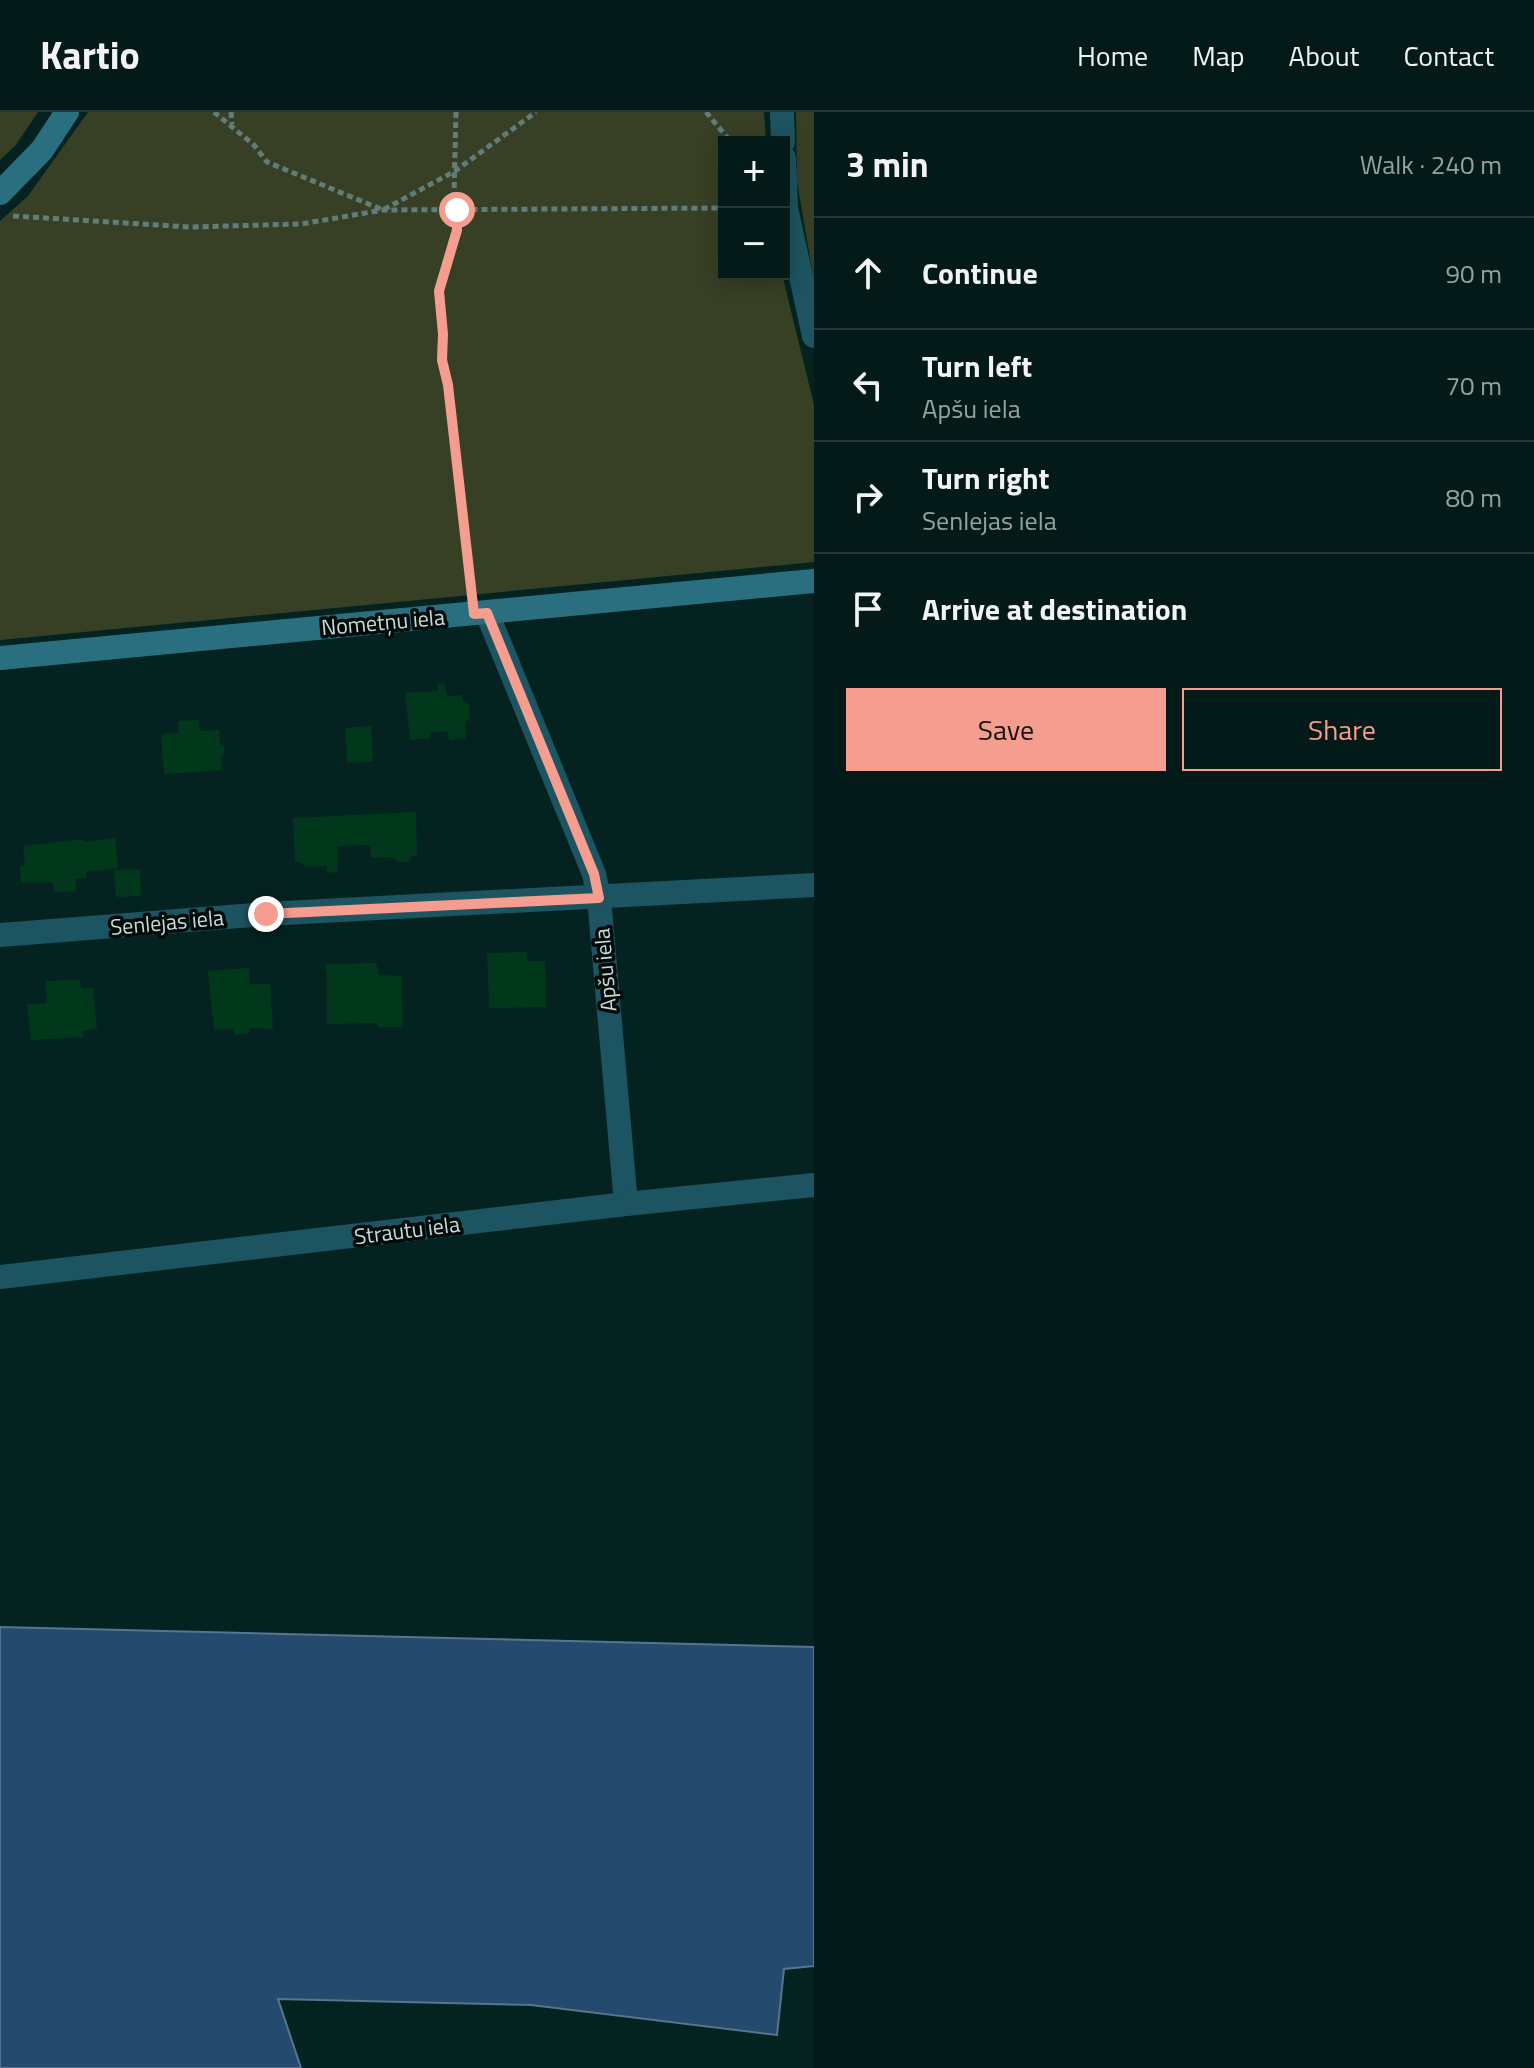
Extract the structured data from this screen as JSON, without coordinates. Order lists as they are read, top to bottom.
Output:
{
  "streets": {
    "street": [
      "Nometņu iela",
      "Senlejas iela",
      "Apšu iela",
      "Strautu iela"
    ]
  },
  "crossings": [
    ["Nometņu iela", "Apšu iela"],
    ["Senlejas iela", "Apšu iela"],
    ["Apšu iela", "Strautu iela"]
  ],
  "page": {
    "header": "Kartio",
    "nav": [
      "Home",
      "Map",
      "About",
      "Contact"
    ],
    "heading": ["3 min", "Walk · 240 m"],
    "map_buttons": ["+", "−"],
    "list": [
      ["Continue", "90 m"],
      ["Turn left", "Apšu iela", "70 m"],
      ["Turn right", "Senlejas iela", "80 m"],
      "Arrive at destination"
    ],
    "buttons": ["Save", "Share"]
  }
}
